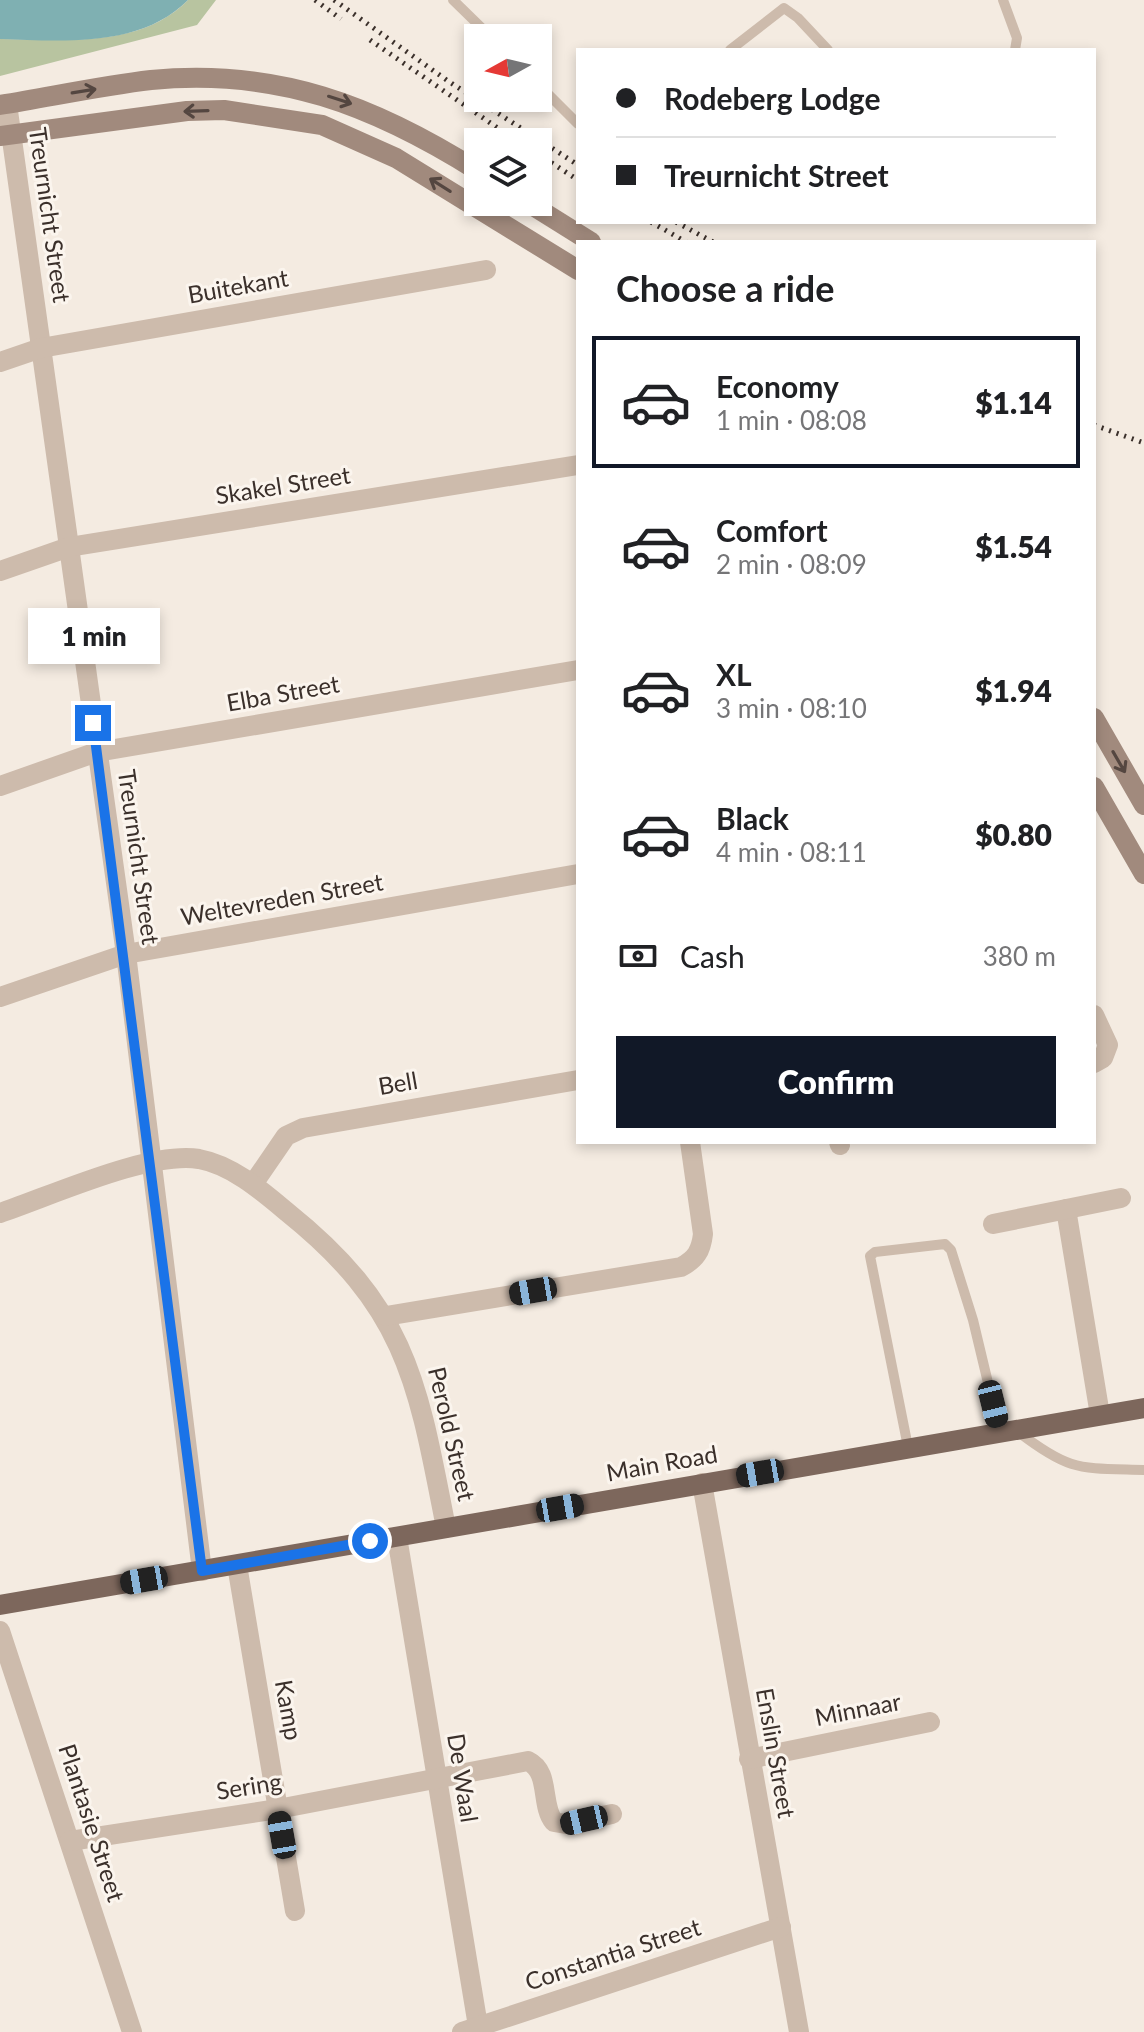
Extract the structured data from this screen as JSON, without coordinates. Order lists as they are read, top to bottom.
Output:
{
  "streets": {
    "main road": ["Main Road"],
    "street": [
      "Treurnicht Street",
      "Buitekant",
      "Skakel Street",
      "Elba Street",
      "Weltevreden Street",
      "Bell",
      "Perold Street",
      "Kamp",
      "Minnaar",
      "Enslin Street",
      "De Waal",
      "Sering",
      "Plantasie Street",
      "Constantia Street"
    ]
  },
  "crossings": [
    ["Treurnicht Street", "Buitekant"],
    ["Treurnicht Street", "Skakel Street"],
    ["Treurnicht Street", "Elba Street"],
    ["Treurnicht Street", "Weltevreden Street"],
    ["Treurnicht Street", "Perold Street"],
    ["Treurnicht Street", "Main Road"],
    ["Bell", "Perold Street"],
    ["Perold Street", "Main Road"],
    ["Main Road", "Kamp"],
    ["Main Road", "Enslin Street"],
    ["Main Road", "De Waal"],
    ["Kamp", "Sering"],
    ["Minnaar", "Enslin Street"],
    ["Enslin Street", "Constantia Street"],
    ["De Waal", "Sering"],
    ["De Waal", "Constantia Street"],
    ["Sering", "Plantasie Street"]
  ],
  "north": "left",
  "page": {
    "banner": ["Rodeberg Lodge", "Treurnicht Street"],
    "heading": "Choose a ride",
    "list": [
      {
        "name": "Economy",
        "note": "1 min · 08:08",
        "value": "$1.14"
      },
      {
        "name": "Comfort",
        "note": "2 min · 08:09",
        "value": "$1.54"
      },
      {
        "name": "XL",
        "note": "3 min · 08:10",
        "value": "$1.94"
      },
      {
        "name": "Black",
        "note": "4 min · 08:11",
        "value": "$0.80"
      }
    ],
    "bubble": "1 min",
    "pay": ["Cash", "380 m"],
    "buttons": "Confirm"
  }
}
